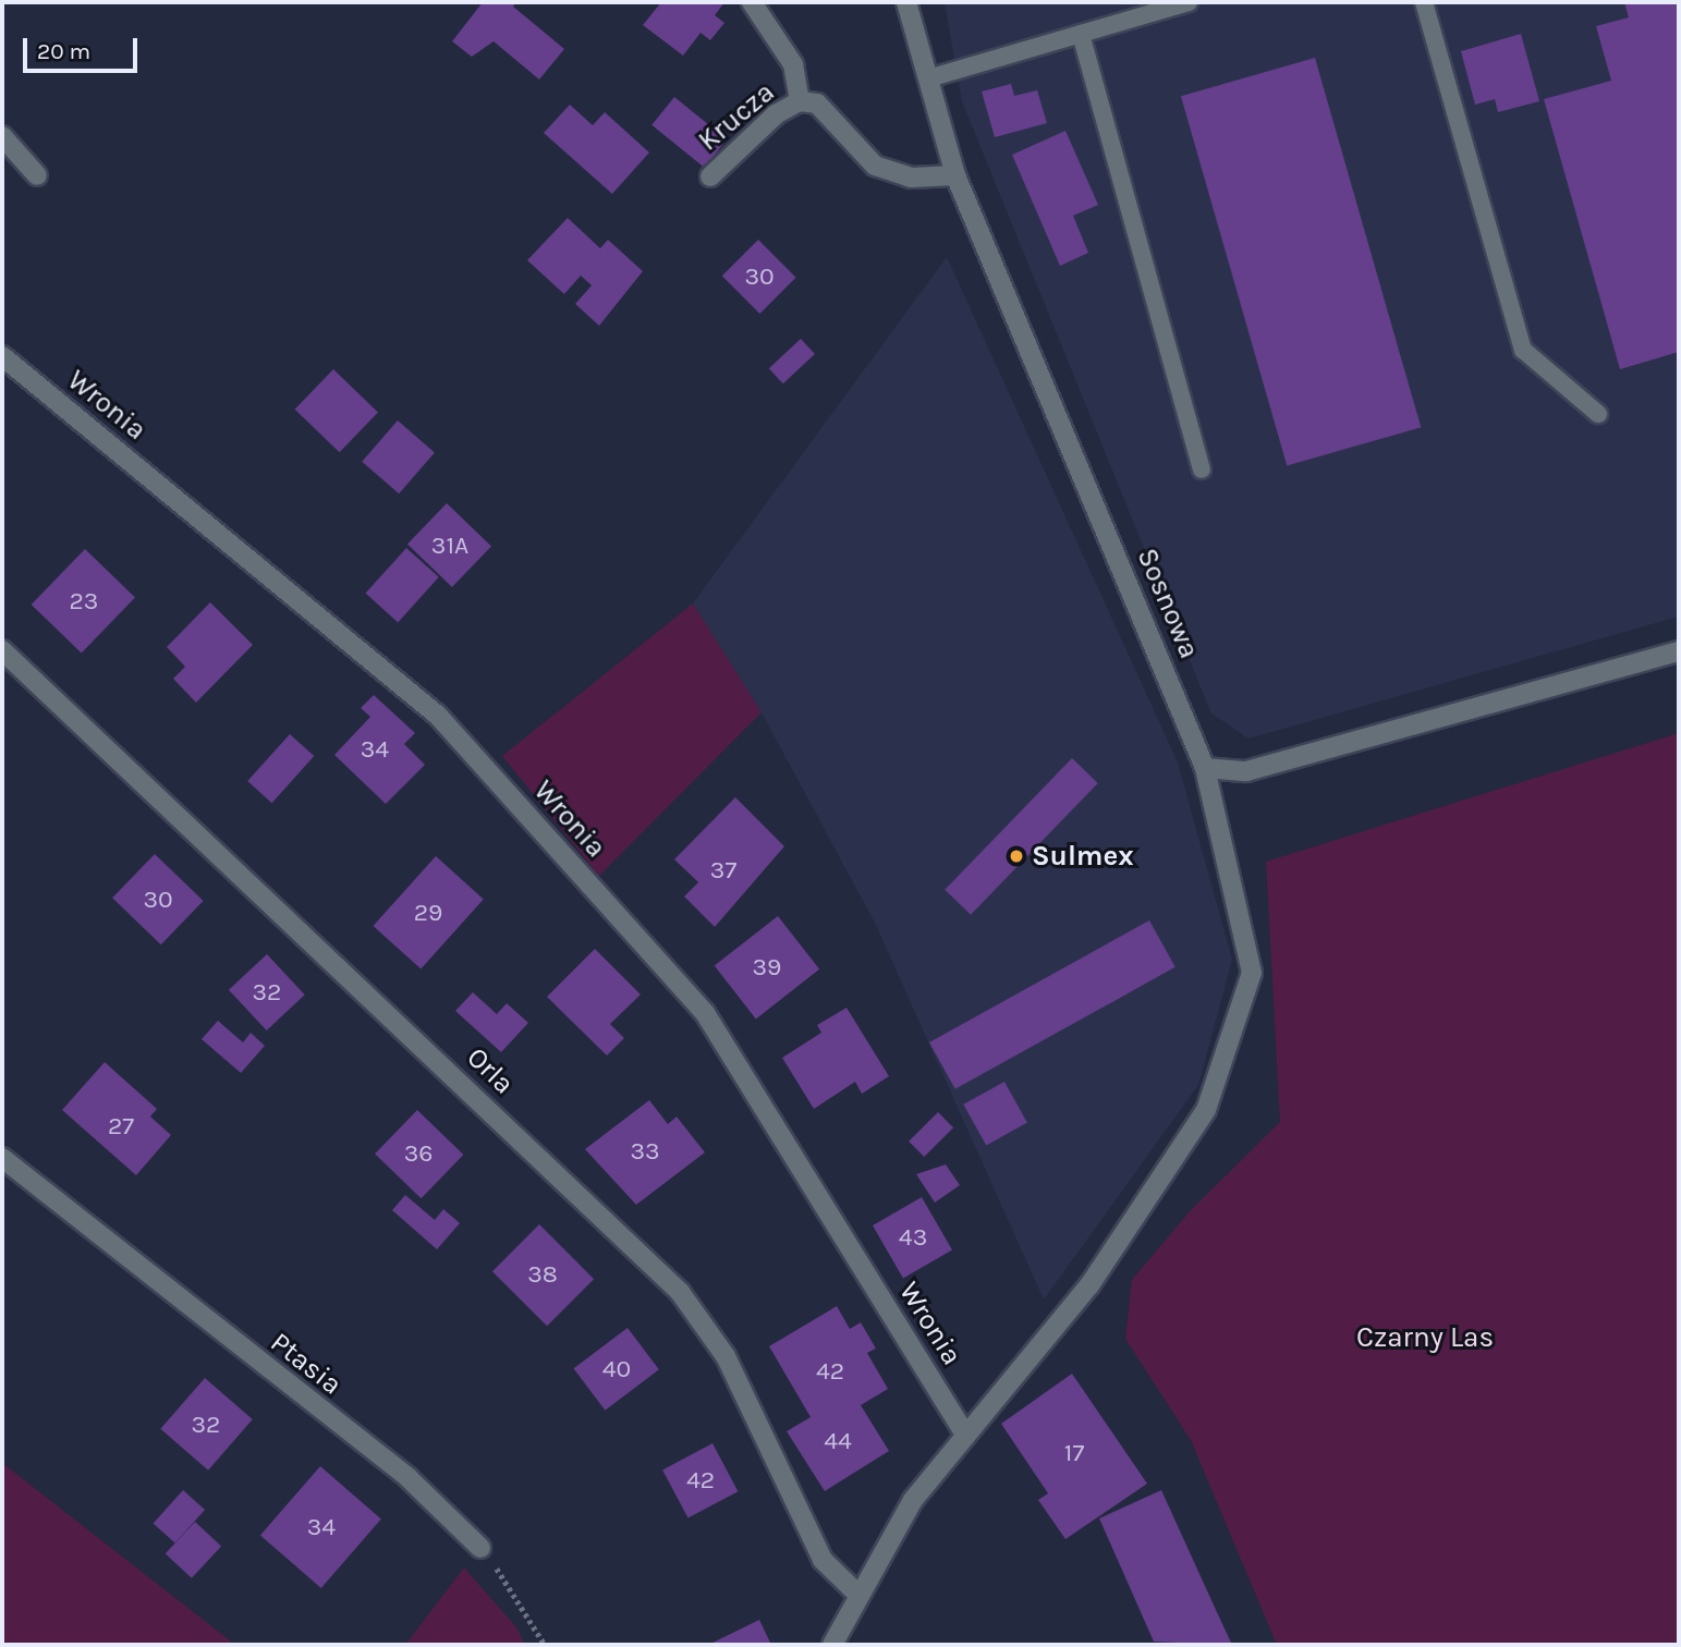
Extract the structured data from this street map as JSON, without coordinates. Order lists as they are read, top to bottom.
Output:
{
  "streets": {
    "street": [
      "Krucza",
      "Wronia",
      "Sosnowa",
      "Orla",
      "Ptasia"
    ]
  },
  "crossings": [
    ["Krucza", "Sosnowa"],
    ["Wronia", "Sosnowa"],
    ["Sosnowa", "Orla"]
  ],
  "parks": ["Czarny Las"],
  "places": ["Sulmex"],
  "house_numbers": [
    "30",
    "31A",
    "23",
    "34",
    "37",
    "30",
    "29",
    "39",
    "32",
    "27",
    "33",
    "36",
    "43",
    "38",
    "40",
    "42",
    "32",
    "44",
    "17",
    "42",
    "34"
  ],
  "scale_bar": "20 m"
}
